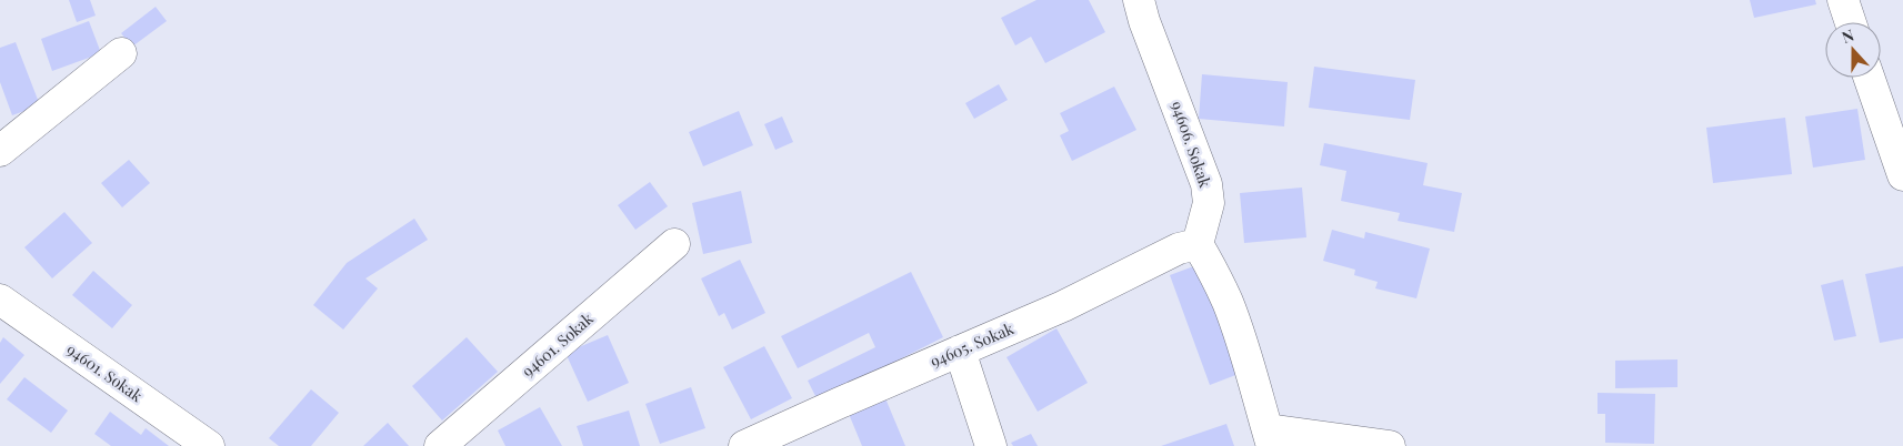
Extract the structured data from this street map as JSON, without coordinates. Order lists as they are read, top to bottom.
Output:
{
  "streets": {
    "street": ["94606. Sokak", "94601. Sokak", "94605. Sokak"]
  },
  "crossings": [
    ["94606. Sokak", "94605. Sokak"]
  ],
  "north": "top"
}
